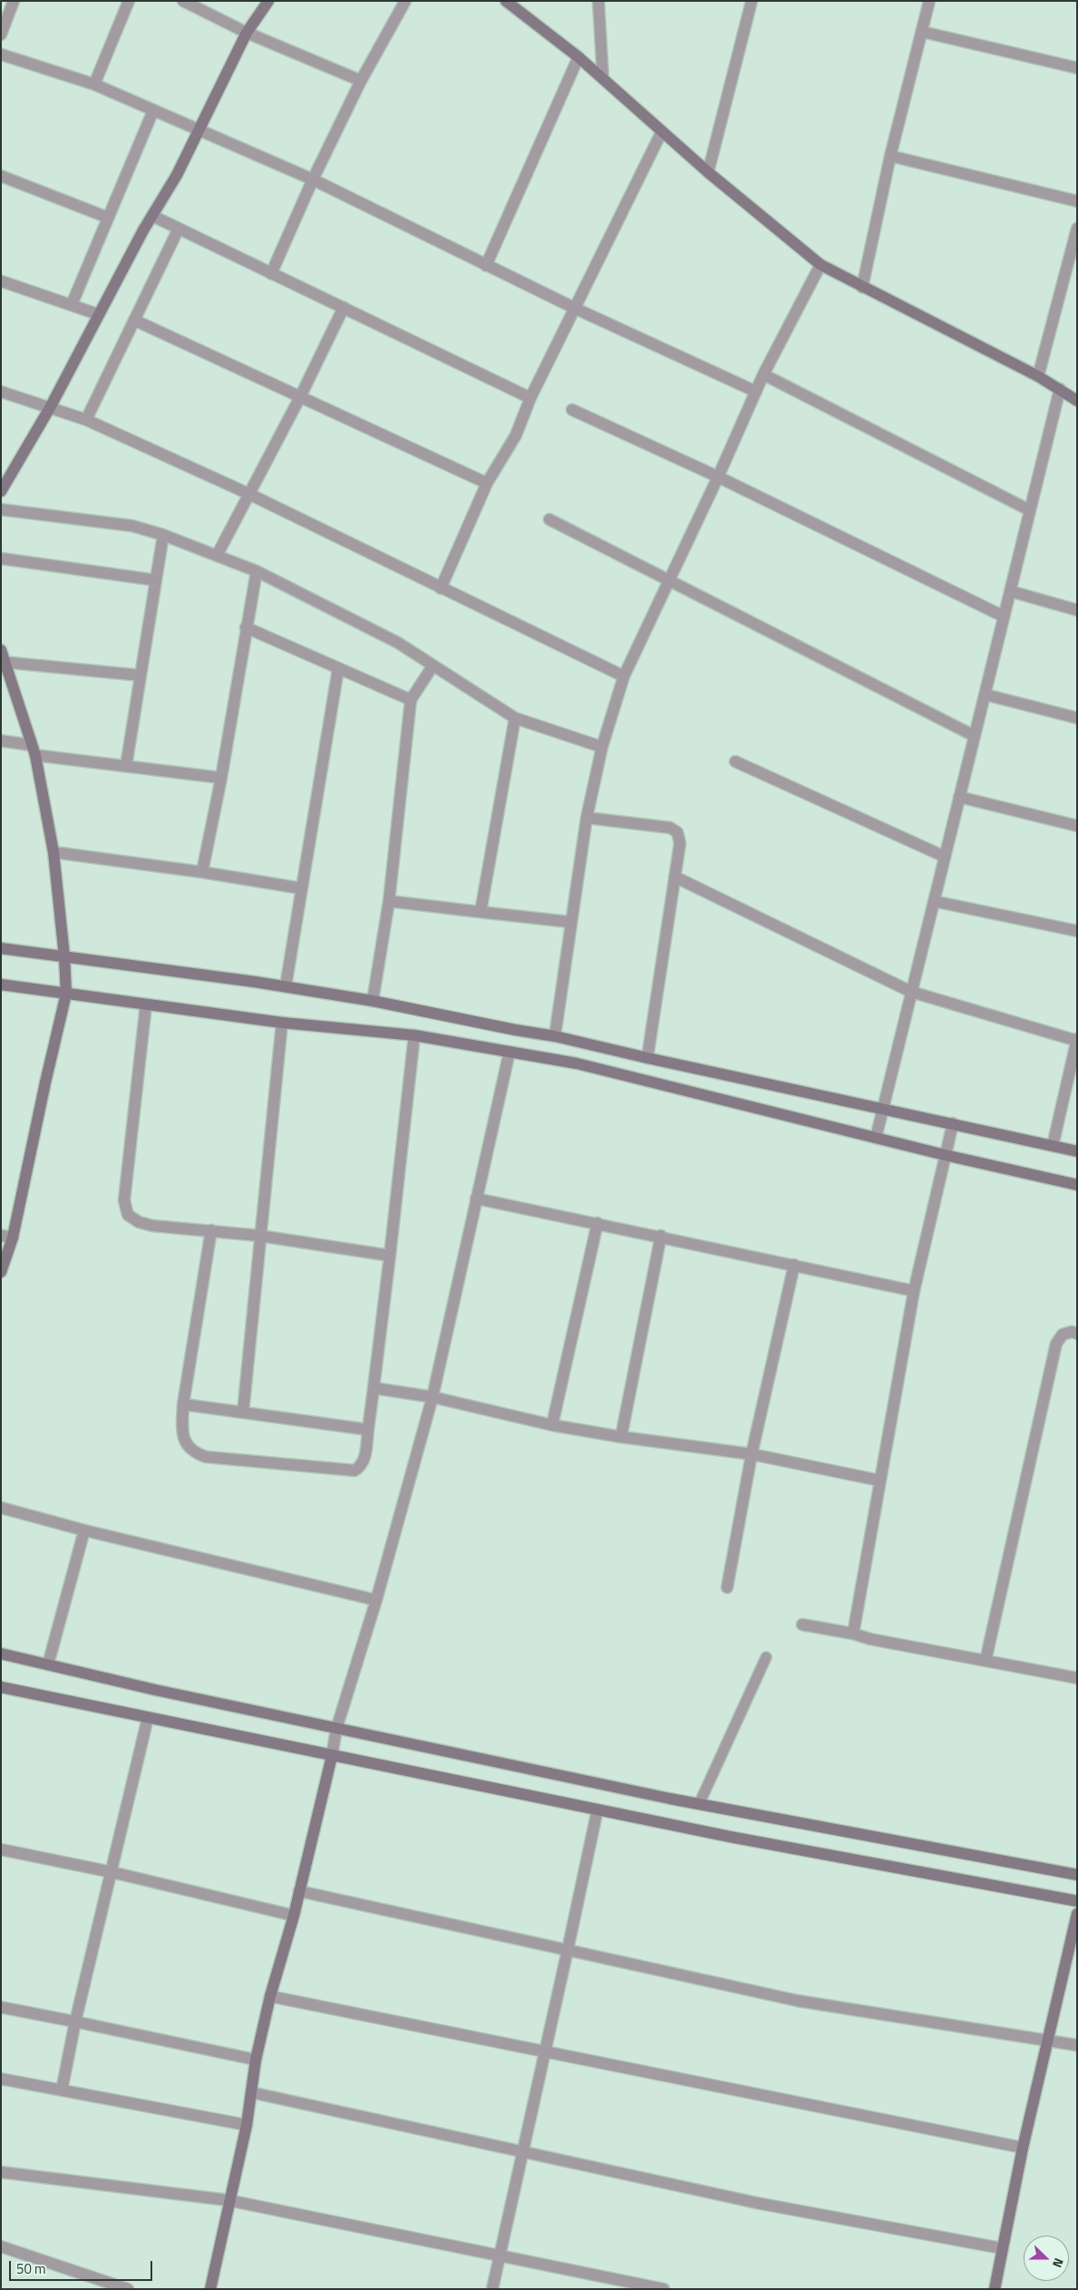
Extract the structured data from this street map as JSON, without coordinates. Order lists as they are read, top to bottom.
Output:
{
  "scale_bar": "50 m",
  "north": "right"
}
